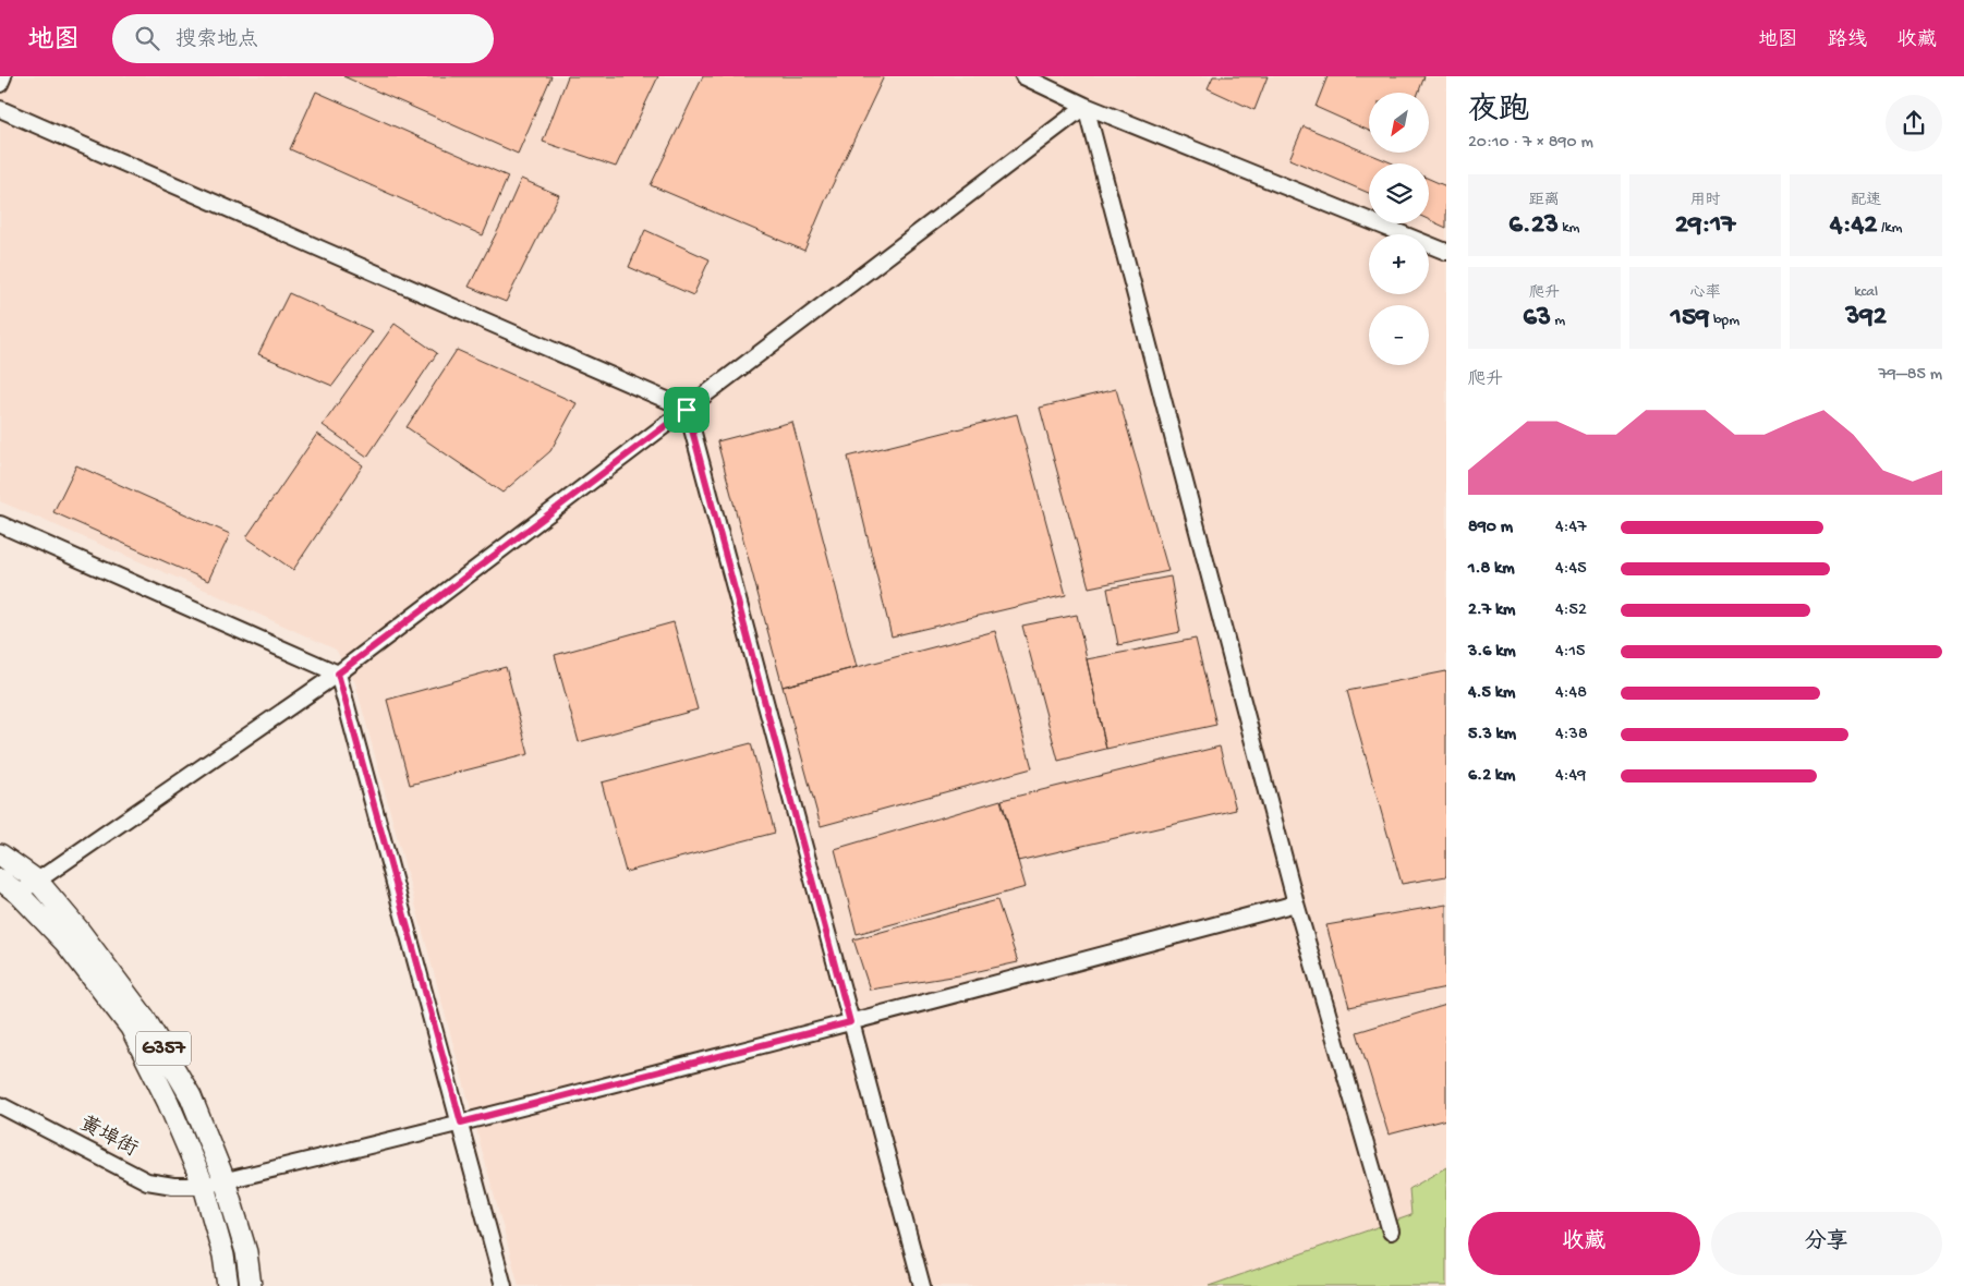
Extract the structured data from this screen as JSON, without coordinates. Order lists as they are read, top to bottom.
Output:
{
  "streets": {
    "highway": ["G357"],
    "street": ["黄埠街"]
  },
  "crossings": [
    ["G357", "黄埠街"]
  ],
  "north": "bottom left",
  "page": {
    "header": "地图",
    "search": "搜索地点",
    "nav": ["地图", "路线", "收藏"],
    "heading": ["夜跑", "20:10 · 7 × 890 m"],
    "map_buttons": ["+", "−"],
    "stats": [
      ["距离", "6.23 km"],
      ["用时", "29:17"],
      ["配速", "4:42 /km"],
      ["爬升", "63 m"],
      ["心率", "159 bpm"],
      ["kcal", "392"]
    ],
    "chart": ["爬升", "79–85 m"],
    "list": [
      {
        "name": "890 m",
        "note": "4:47"
      },
      {
        "name": "1.8 km",
        "note": "4:45"
      },
      {
        "name": "2.7 km",
        "note": "4:52"
      },
      {
        "name": "3.6 km",
        "note": "4:15"
      },
      {
        "name": "4.5 km",
        "note": "4:48"
      },
      {
        "name": "5.3 km",
        "note": "4:38"
      },
      {
        "name": "6.2 km",
        "note": "4:49"
      }
    ],
    "buttons": ["收藏", "分享"]
  }
}
